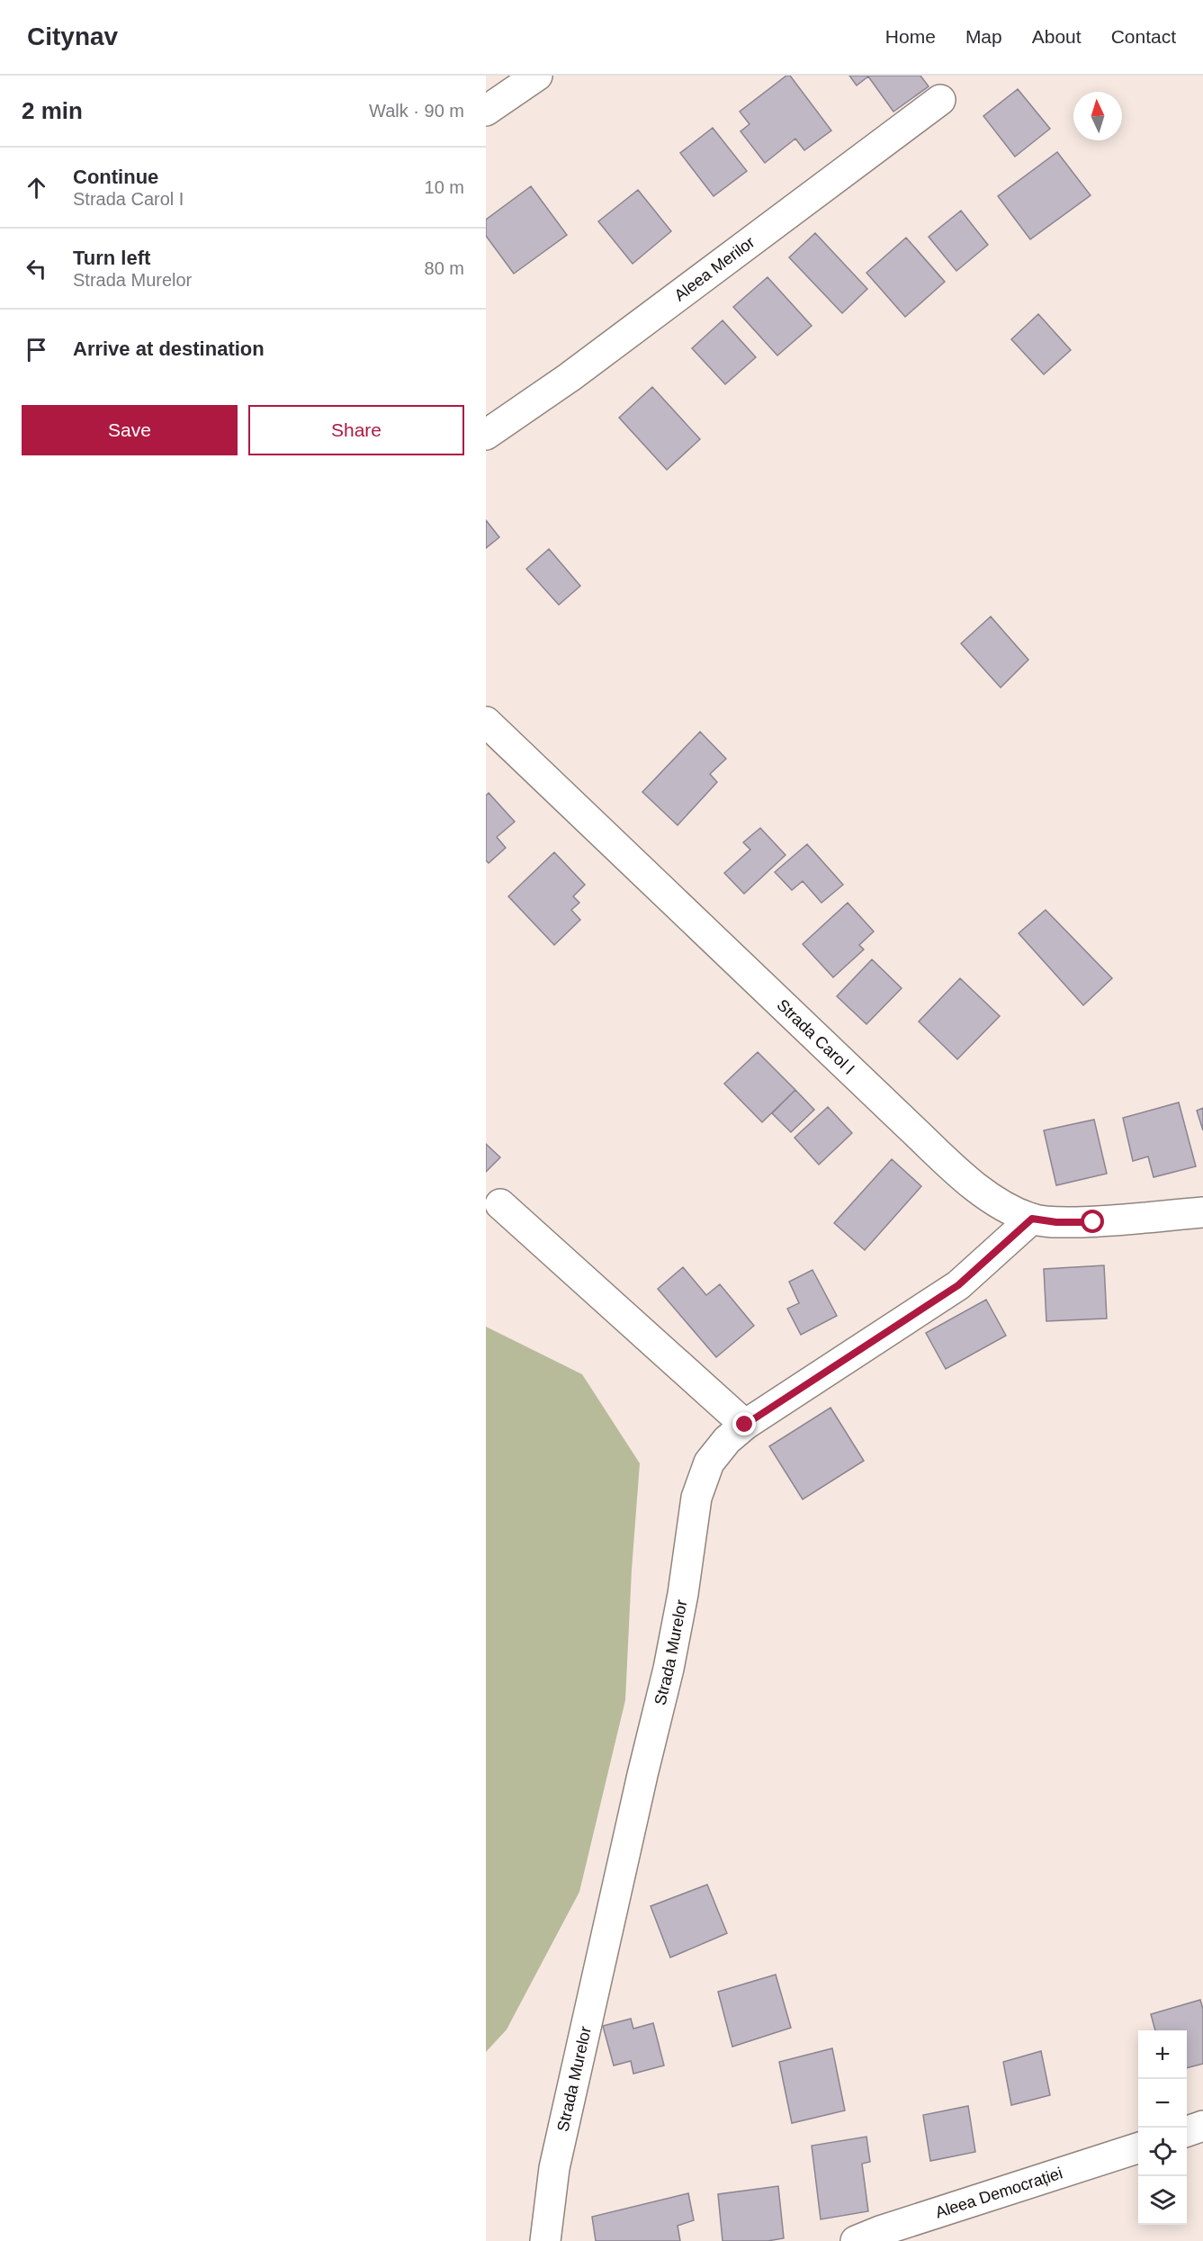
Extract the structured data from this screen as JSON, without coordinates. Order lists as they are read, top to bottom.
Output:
{
  "streets": {
    "street": [
      "Aleea Merilor",
      "Strada Carol I",
      "Strada Murelor",
      "Aleea Democrației"
    ]
  },
  "crossings": [
    ["Strada Carol I", "Strada Murelor"]
  ],
  "north": "top",
  "page": {
    "header": "Citynav",
    "nav": [
      "Home",
      "Map",
      "About",
      "Contact"
    ],
    "heading": ["2 min", "Walk · 90 m"],
    "list": [
      ["Continue", "Strada Carol I", "10 m"],
      ["Turn left", "Strada Murelor", "80 m"],
      "Arrive at destination"
    ],
    "buttons": ["Save", "Share"],
    "map_buttons": ["+", "−"]
  }
}
